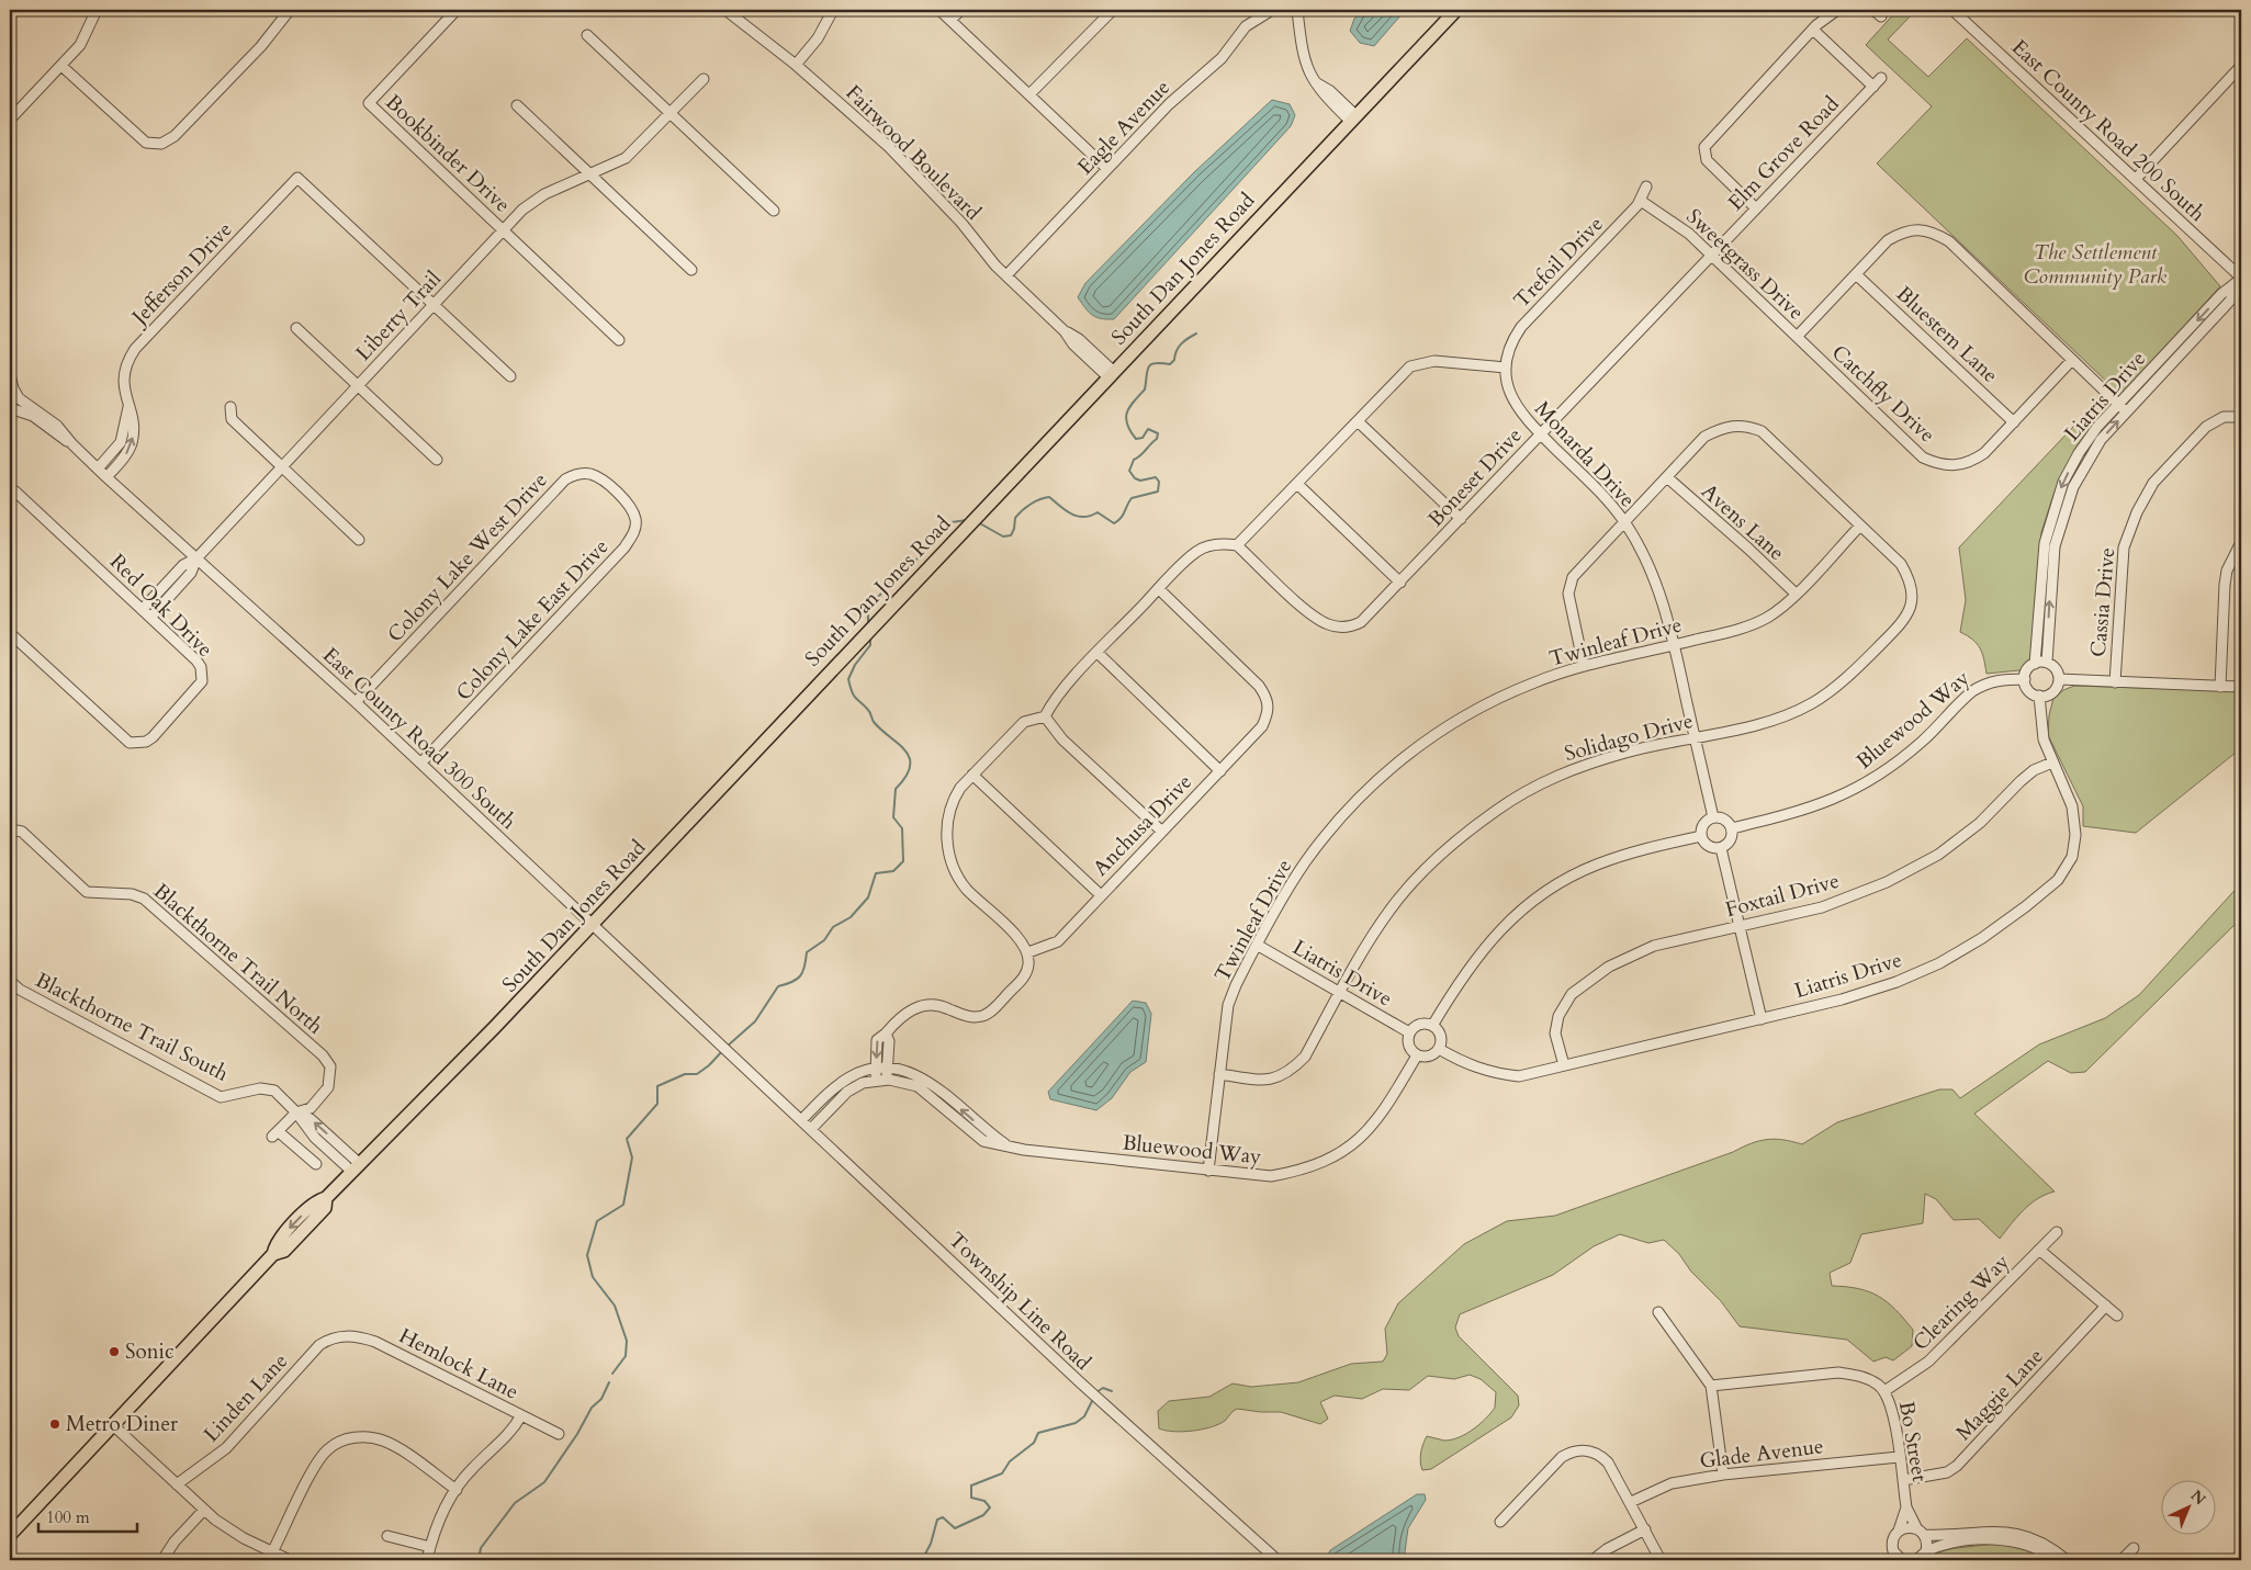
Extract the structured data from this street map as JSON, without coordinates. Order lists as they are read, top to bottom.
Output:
{
  "streets": {
    "main road": ["South Dan Jones Road"],
    "street": [
      "Eagle Avenue",
      "East County Road 200 South",
      "Fairwood Boulevard",
      "Bookbinder Drive",
      "Elm Grove Road",
      "Trefoil Drive",
      "Sweetgrass Drive",
      "Jefferson Drive",
      "Liberty Trail",
      "Bluestem Lane",
      "Catchfly Drive",
      "Liatris Drive",
      "Monarda Drive",
      "Boneset Drive",
      "Avens Lane",
      "Colony Lake West Drive",
      "Cassia Drive",
      "Red Oak Drive",
      "Colony Lake East Drive",
      "Twinleaf Drive",
      "Bluewood Way",
      "Solidago Drive",
      "East County Road 300 South",
      "Anchusa Drive",
      "Foxtail Drive",
      "Blackthorne Trail North",
      "Blackthorne Trail South",
      "Township Line Road",
      "Clearing Way",
      "Hemlock Lane",
      "Maggie Lane",
      "Linden Lane",
      "Bo Street",
      "Glade Avenue"
    ]
  },
  "crossings": [
    ["Eagle Avenue", "Fairwood Boulevard"],
    ["East County Road 200 South", "Liatris Drive"],
    ["Fairwood Boulevard", "South Dan Jones Road"],
    ["Bookbinder Drive", "Liberty Trail"],
    ["Elm Grove Road", "Sweetgrass Drive"],
    ["Elm Grove Road", "Boneset Drive"],
    ["Trefoil Drive", "Sweetgrass Drive"],
    ["Trefoil Drive", "Monarda Drive"],
    ["Sweetgrass Drive", "Catchfly Drive"],
    ["Sweetgrass Drive", "Boneset Drive"],
    ["South Dan Jones Road", "East County Road 300 South"],
    ["Jefferson Drive", "Liberty Trail"],
    ["Jefferson Drive", "East County Road 300 South"],
    ["Liberty Trail", "Red Oak Drive"],
    ["Liberty Trail", "East County Road 300 South"],
    ["Bluestem Lane", "Catchfly Drive"],
    ["Liatris Drive", "Twinleaf Drive"],
    ["Liatris Drive", "Bluewood Way"],
    ["Liatris Drive", "Solidago Drive"],
    ["Liatris Drive", "Foxtail Drive"],
    ["Monarda Drive", "Boneset Drive"],
    ["Monarda Drive", "Twinleaf Drive"],
    ["Monarda Drive", "Bluewood Way"],
    ["Monarda Drive", "Solidago Drive"],
    ["Avens Lane", "Twinleaf Drive"],
    ["Avens Lane", "Solidago Drive"],
    ["Colony Lake West Drive", "Colony Lake East Drive"],
    ["Colony Lake West Drive", "East County Road 300 South"],
    ["Colony Lake East Drive", "East County Road 300 South"],
    ["Twinleaf Drive", "Bluewood Way"],
    ["Twinleaf Drive", "Solidago Drive"],
    ["Bluewood Way", "Township Line Road"],
    ["East County Road 300 South", "Township Line Road"],
    ["Blackthorne Trail North", "Blackthorne Trail South"],
    ["Clearing Way", "Bo Street"],
    ["Hemlock Lane", "Linden Lane"],
    ["Maggie Lane", "Bo Street"],
    ["Bo Street", "Glade Avenue"]
  ],
  "parks": ["The Settlement Community Park"],
  "places": ["Sonic", "Metro Diner"],
  "scale_bar": "100 m",
  "north": "top right"
}
